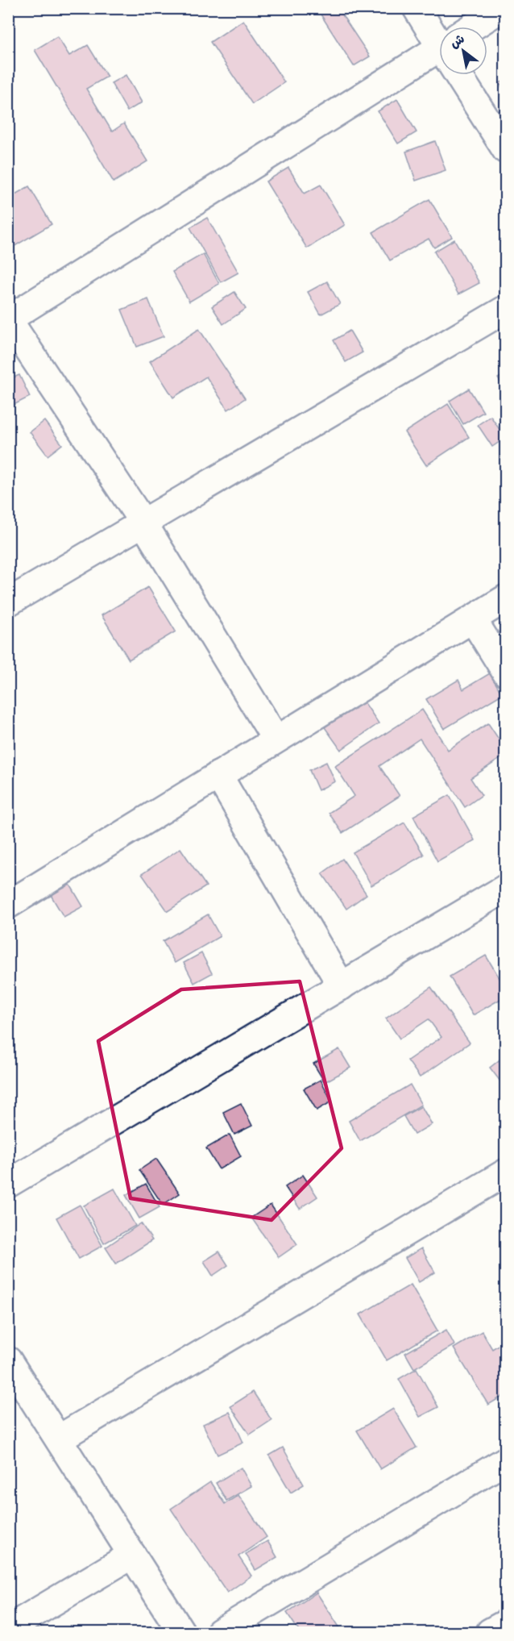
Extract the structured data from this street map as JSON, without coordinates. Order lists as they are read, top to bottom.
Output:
{
  "north": "top left"
}
